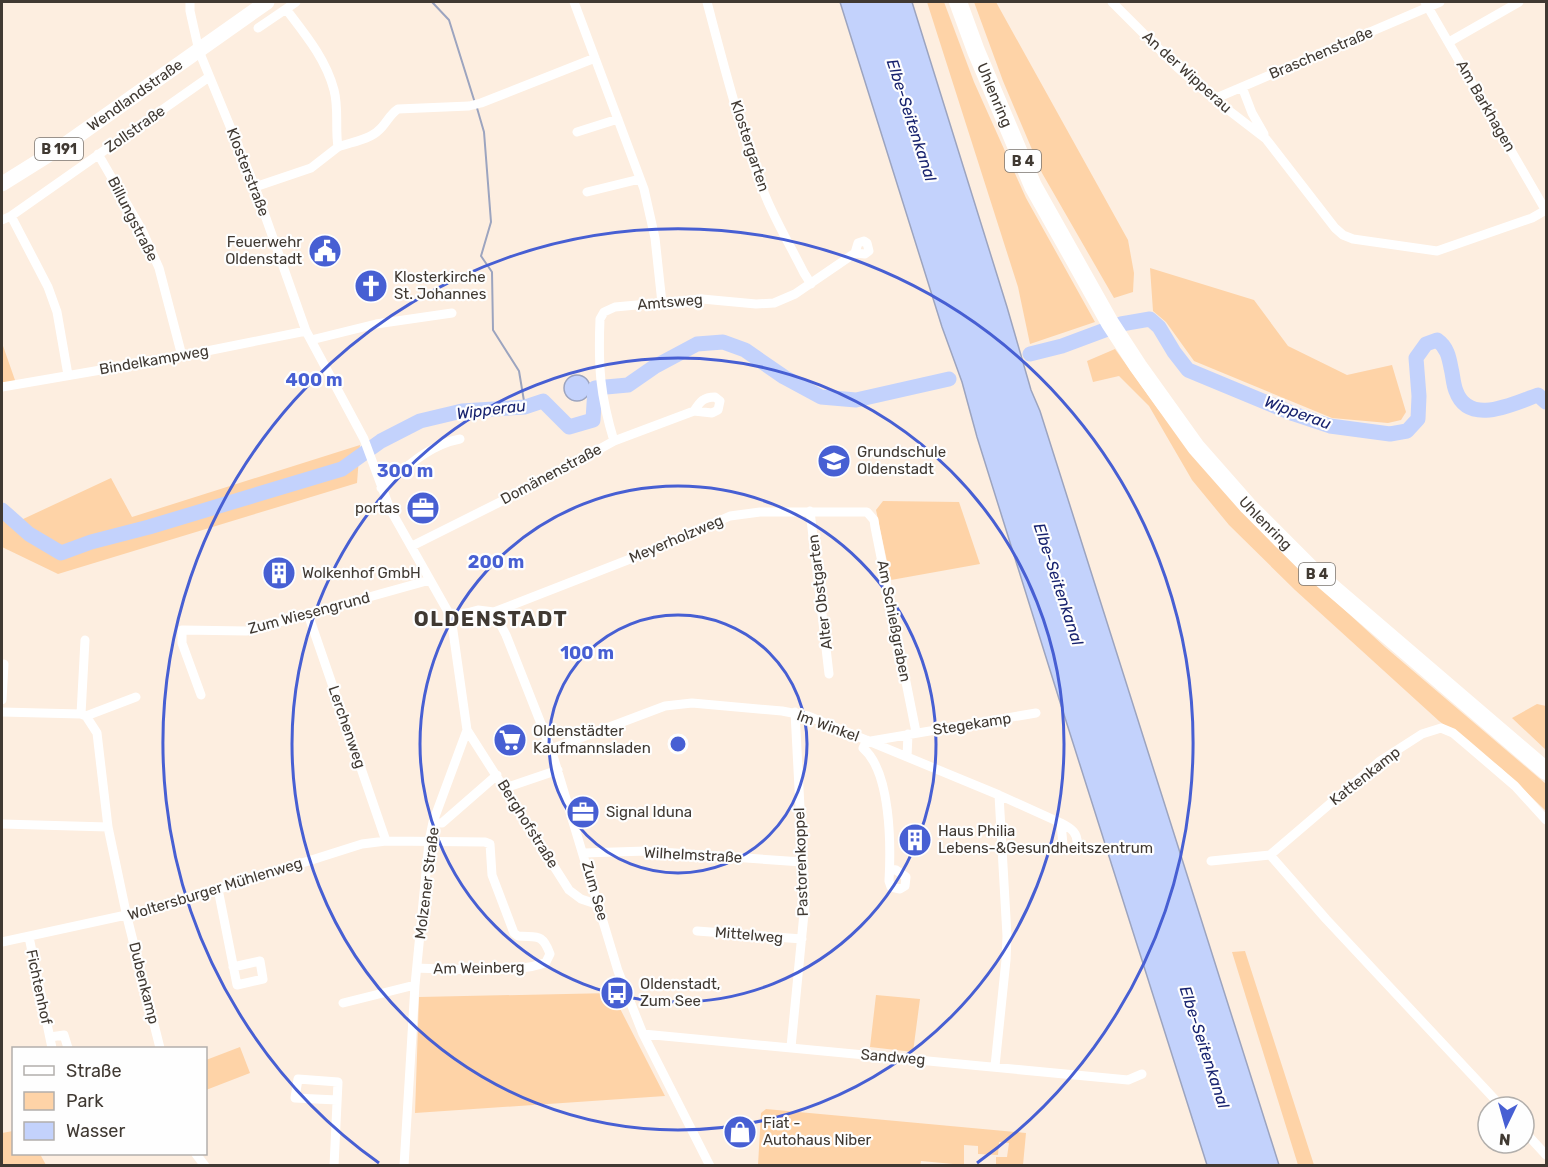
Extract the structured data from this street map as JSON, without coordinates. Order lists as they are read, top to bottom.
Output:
{
  "streets": {
    "highway": ["Uhlenring", "B 4"],
    "main road": ["Wendlandstraße", "B 191"],
    "street": [
      "Braschenstraße",
      "An der Wipperau",
      "Am Barkhagen",
      "Zollstraße",
      "Klostergarten",
      "Klosterstraße",
      "Billungstraße",
      "Amtsweg",
      "Bindelkampweg",
      "Domänenstraße",
      "Meyerholzweg",
      "Alter Obstgarten",
      "Zum Wiesengrund",
      "Am Schießgraben",
      "Stegekamp",
      "Im Winkel",
      "Lerchenweg",
      "Kattenkamp",
      "Berghofstraße",
      "Wilhelmstraße",
      "Pastorenkoppel",
      "Molzener Straße",
      "Woltersburger Mühlenweg",
      "Zum See",
      "Mittelweg",
      "Am Weinberg",
      "Dubenkamp",
      "Fichtenhof",
      "Sandweg"
    ]
  },
  "crossings": [
    ["Braschenstraße", "An der Wipperau"],
    ["Braschenstraße", "Am Barkhagen"],
    ["An der Wipperau", "Am Barkhagen"],
    ["Wendlandstraße", "Klosterstraße"],
    ["Zollstraße", "Klosterstraße"],
    ["Zollstraße", "Billungstraße"],
    ["Klostergarten", "Amtsweg"],
    ["Klosterstraße", "Bindelkampweg"],
    ["Klosterstraße", "Domänenstraße"],
    ["Klosterstraße", "Meyerholzweg"],
    ["Klosterstraße", "Zum Wiesengrund"],
    ["Klosterstraße", "Molzener Straße"],
    ["Billungstraße", "Bindelkampweg"],
    ["Amtsweg", "Domänenstraße"],
    ["Meyerholzweg", "Alter Obstgarten"],
    ["Meyerholzweg", "Am Schießgraben"],
    ["Meyerholzweg", "Molzener Straße"],
    ["Meyerholzweg", "Zum See"],
    ["Zum Wiesengrund", "Lerchenweg"],
    ["Am Schießgraben", "Stegekamp"],
    ["Stegekamp", "Im Winkel"],
    ["Im Winkel", "Pastorenkoppel"],
    ["Im Winkel", "Zum See"],
    ["Lerchenweg", "Woltersburger Mühlenweg"],
    ["Berghofstraße", "Molzener Straße"],
    ["Berghofstraße", "Zum See"],
    ["Wilhelmstraße", "Pastorenkoppel"],
    ["Wilhelmstraße", "Zum See"],
    ["Pastorenkoppel", "Mittelweg"],
    ["Pastorenkoppel", "Sandweg"],
    ["Molzener Straße", "Woltersburger Mühlenweg"],
    ["Molzener Straße", "Am Weinberg"],
    ["Woltersburger Mühlenweg", "Am Weinberg"],
    ["Woltersburger Mühlenweg", "Dubenkamp"],
    ["Woltersburger Mühlenweg", "Fichtenhof"],
    ["Zum See", "Sandweg"]
  ],
  "districts": ["OLDENSTADT"],
  "water": ["Elbe-Seitenkanal", "Wipperau"],
  "places": {
    "public building": ["Feuerwehr Oldenstadt"],
    "church": ["Klosterkirche St. Johannes"],
    "school or university": ["Grundschule Oldenstadt"],
    "office": ["portas", "Signal Iduna"],
    "building": ["Wolkenhof GmbH", "Haus Philia Lebens-&Gesundheitszentrum"],
    "supermarket": ["Oldenstädter Kaufmannsladen"],
    "bus stop": ["Oldenstadt, Zum See"],
    "shop": ["Fiat - Autohaus Niber"]
  },
  "legend": ["Straße", "Park", "Wasser"],
  "north": "bottom",
  "rings": [
    "400 m",
    "300 m",
    "200 m",
    "100 m"
  ]
}
